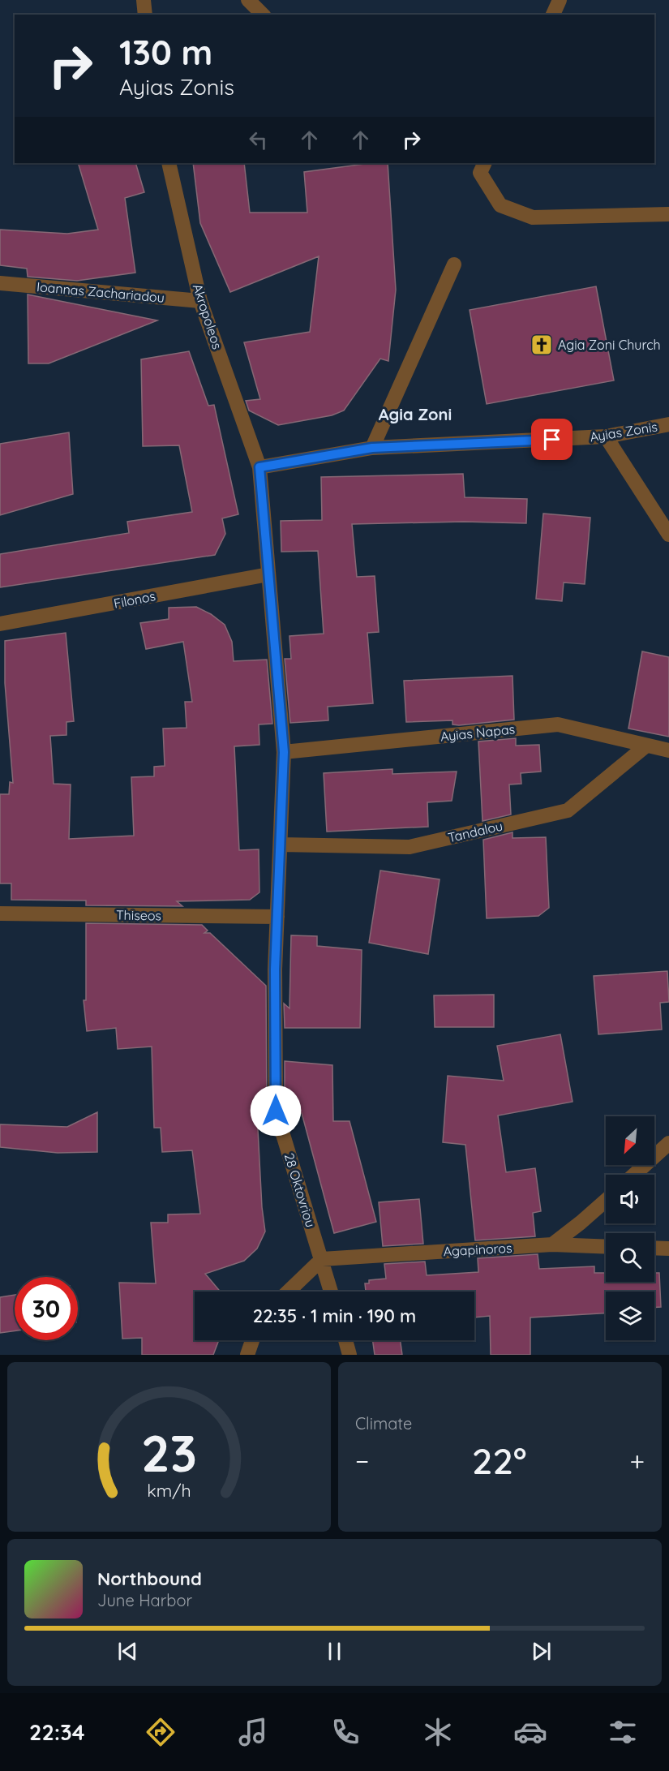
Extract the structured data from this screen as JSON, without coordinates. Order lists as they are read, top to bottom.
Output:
{
  "streets": {
    "street": [
      "Ioannas Zachariadou",
      "Akropoleos",
      "Ayias Zonis",
      "Filonos",
      "Ayias Napas",
      "Tandalou",
      "Thiseos",
      "28 Oktovriou",
      "Agapinoros"
    ]
  },
  "crossings": [
    ["Ioannas Zachariadou", "Akropoleos"],
    ["Akropoleos", "Ayias Zonis"],
    ["Akropoleos", "28 Oktovriou"],
    ["Ayias Zonis", "28 Oktovriou"],
    ["Filonos", "28 Oktovriou"],
    ["Ayias Napas", "Tandalou"],
    ["Ayias Napas", "28 Oktovriou"],
    ["Tandalou", "28 Oktovriou"],
    ["Thiseos", "28 Oktovriou"],
    ["28 Oktovriou", "Agapinoros"]
  ],
  "districts": ["Agia Zoni"],
  "places": {
    "church": ["Agia Zoni Church"]
  },
  "north": "bottom left",
  "page": {
    "turn": ["130 m", "Ayias Zonis"],
    "limit": "30",
    "trip": "22:35 · 1 min · 190 m",
    "tile": "Climate",
    "heat": ["−", "22°", "+"],
    "song": ["Northbound", "June Harbor"],
    "tabs": "22:34",
    "gauge": ["23", "km/h"]
  }
}
